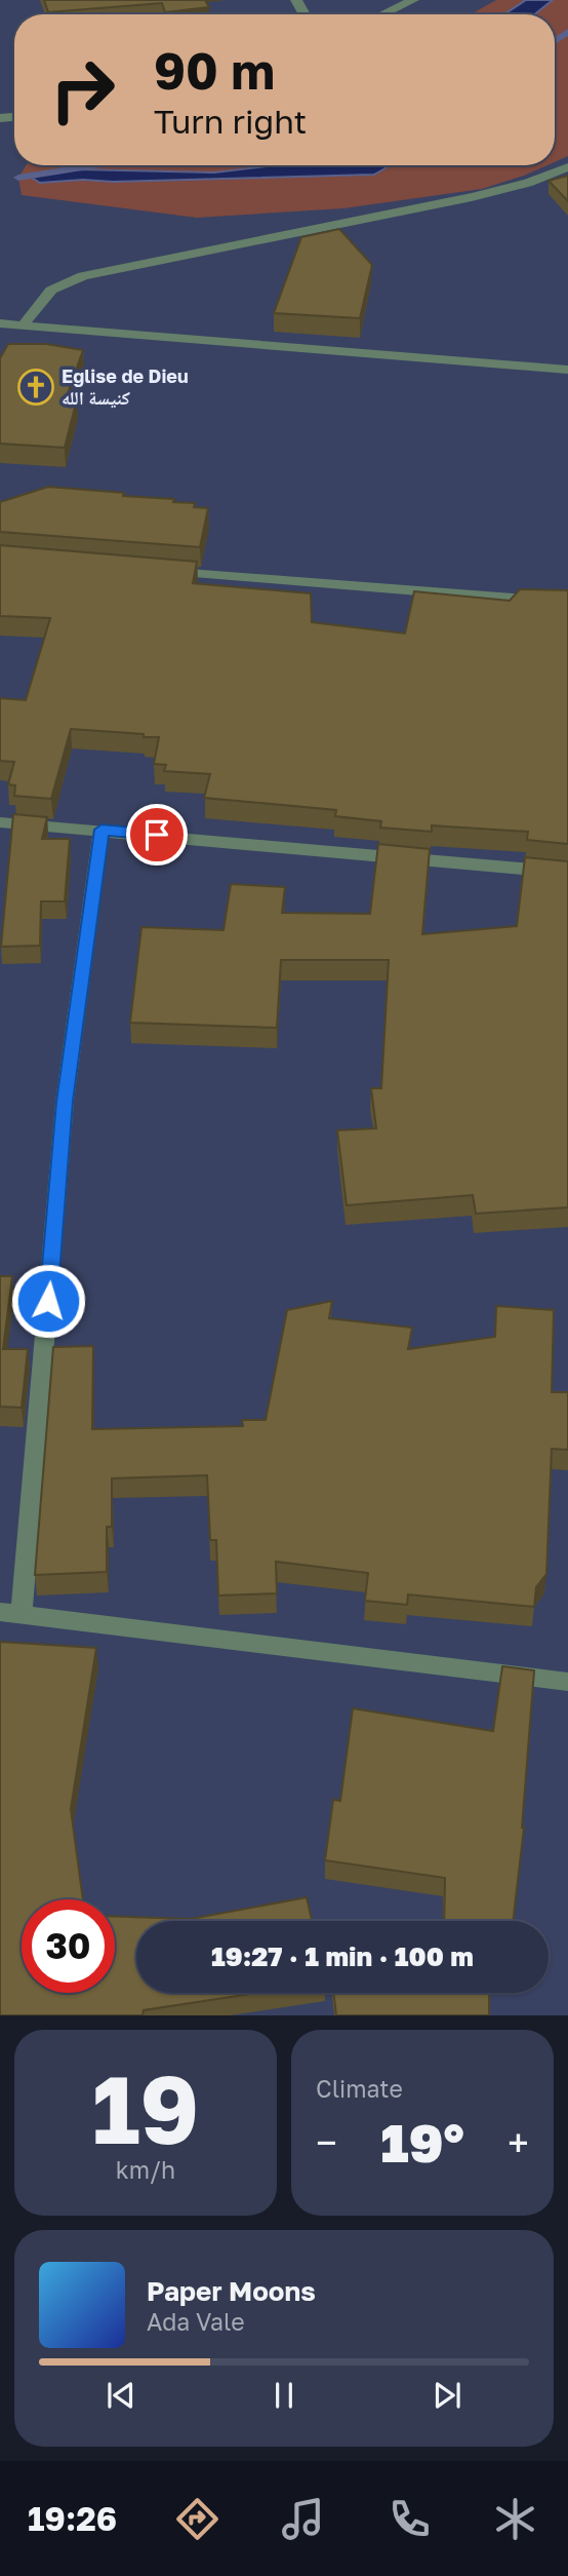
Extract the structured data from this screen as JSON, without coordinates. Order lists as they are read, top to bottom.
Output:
{
  "places": {
    "church": ["Eglise de Dieu كنيسة الله"]
  },
  "page": {
    "turn": ["90 m", "Turn right"],
    "limit": "30",
    "trip": "19:27 · 1 min · 100 m",
    "tile": [
      ["19", "km/h"],
      "Climate"
    ],
    "heat": ["−", "19°", "+"],
    "song": ["Paper Moons", "Ada Vale"],
    "tabs": "19:26"
  }
}
